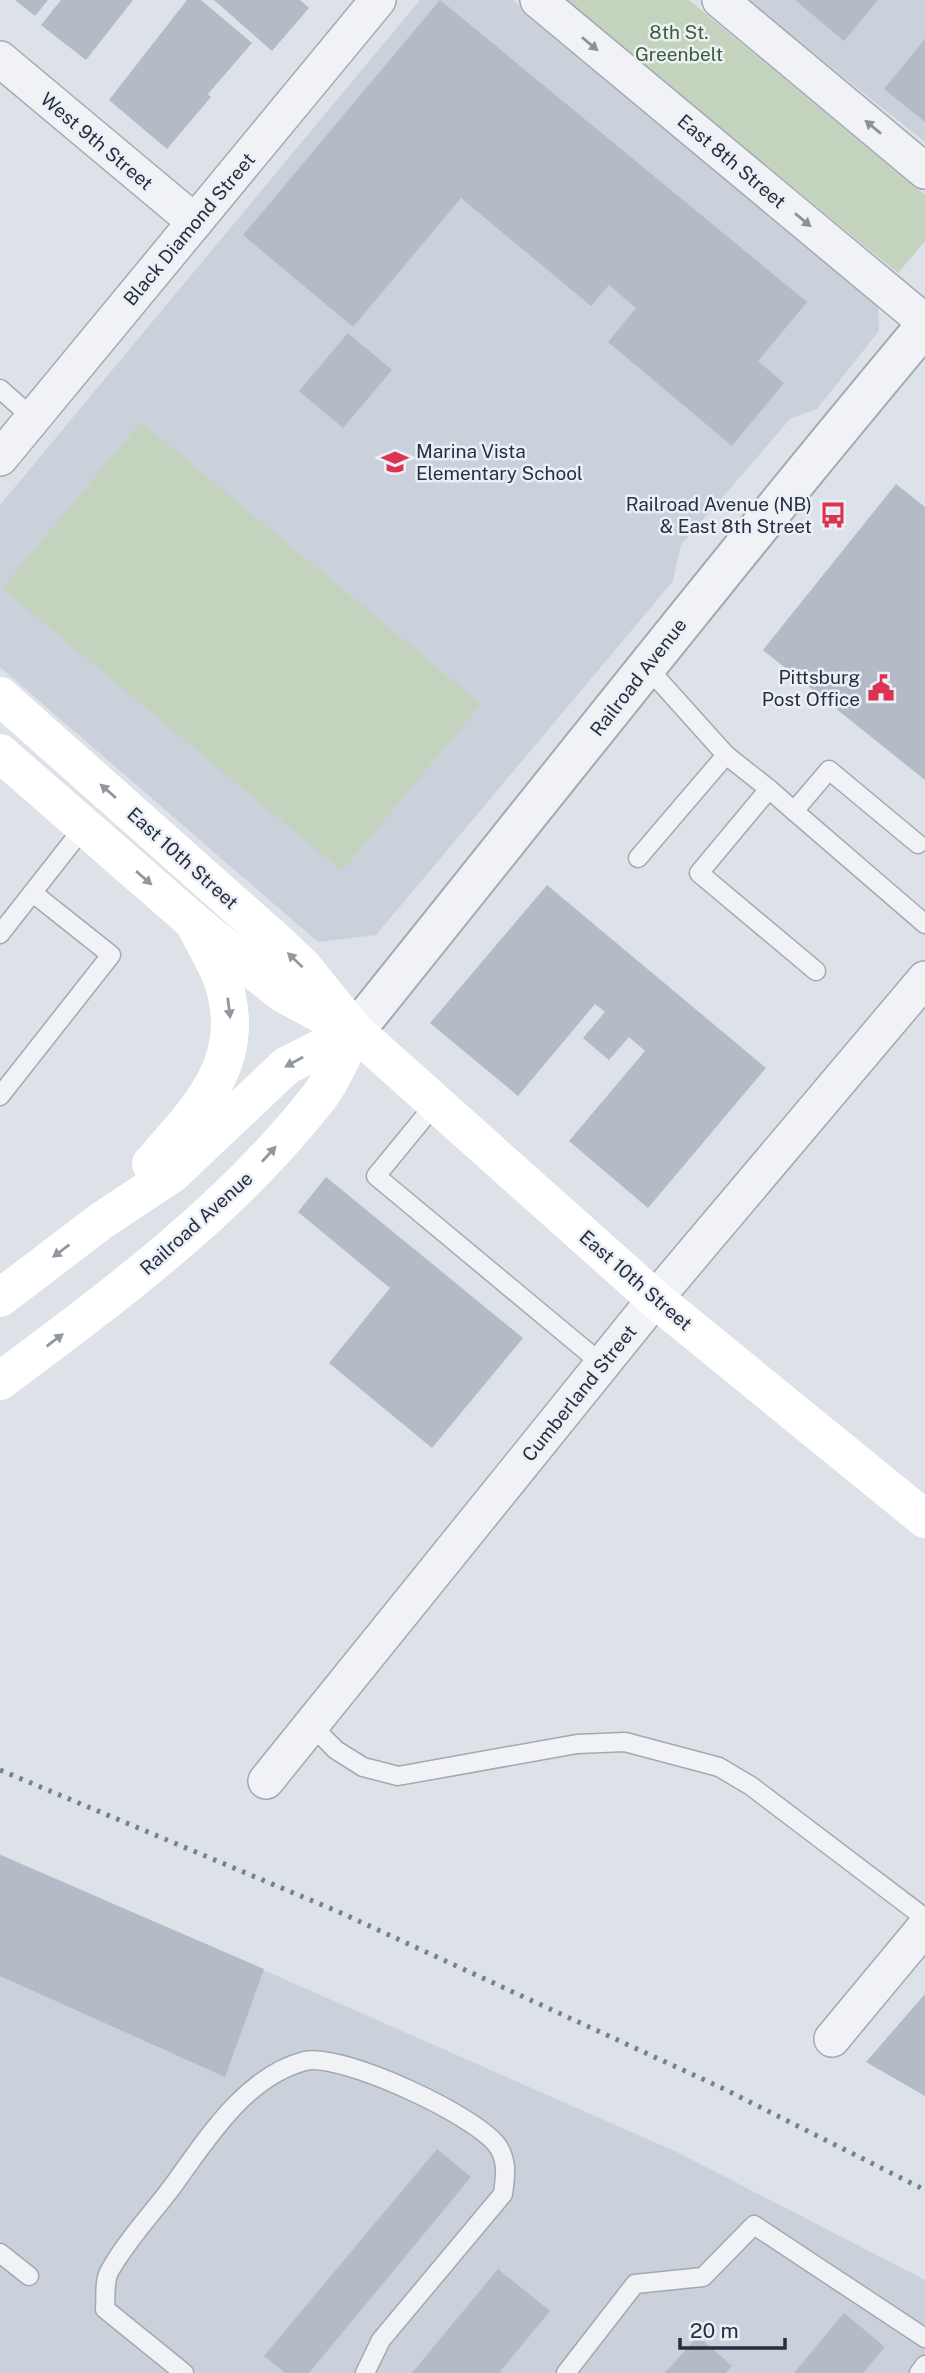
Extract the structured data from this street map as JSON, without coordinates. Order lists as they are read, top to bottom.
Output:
{
  "streets": {
    "main road": ["Railroad Avenue", "East 10th Street"],
    "street": [
      "West 9th Street",
      "East 8th Street",
      "Black Diamond Street",
      "Cumberland Street"
    ]
  },
  "crossings": [
    ["West 9th Street", "Black Diamond Street"],
    ["East 8th Street", "Railroad Avenue"],
    ["Railroad Avenue", "East 10th Street"],
    ["East 10th Street", "Cumberland Street"]
  ],
  "parks": ["8th St. Greenbelt"],
  "places": {
    "school or university": ["Marina Vista Elementary School"],
    "bus stop": ["Railroad Avenue (NB) & East 8th Street"],
    "public building": ["Pittsburg Post Office"]
  },
  "scale_bar": "20 m"
}
